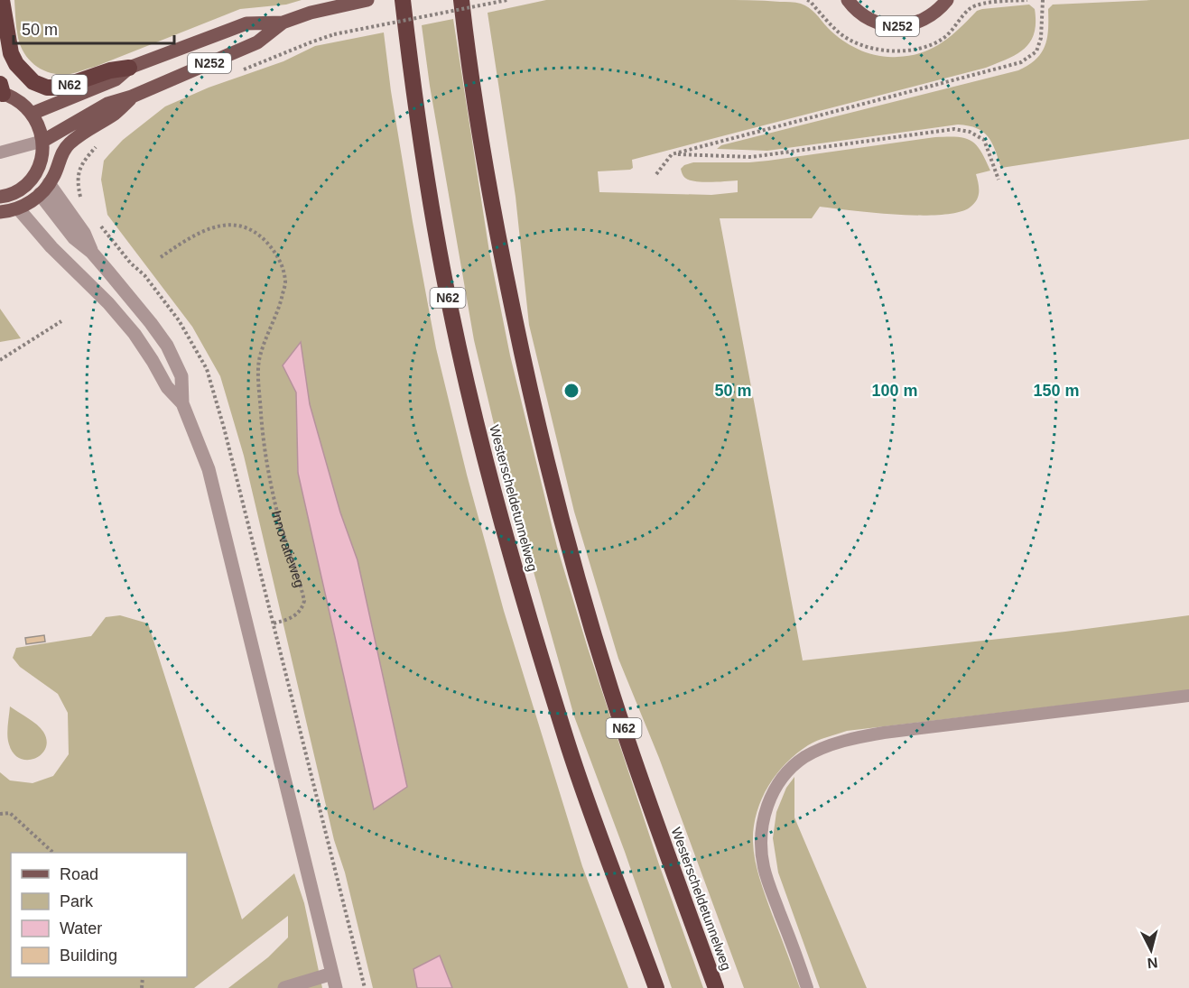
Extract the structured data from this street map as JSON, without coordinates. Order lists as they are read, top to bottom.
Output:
{
  "streets": {
    "highway": ["N62", "Westerscheldetunnelweg"],
    "main road": ["N252"],
    "path": ["Innovatieweg"]
  },
  "crossings": [
    ["N252", "N62"],
    ["N62", "Westerscheldetunnelweg"]
  ],
  "legend": [
    "Road",
    "Park",
    "Water",
    "Building"
  ],
  "scale_bar": "50 m",
  "north": "bottom",
  "rings": ["50 m", "100 m", "150 m"]
}
